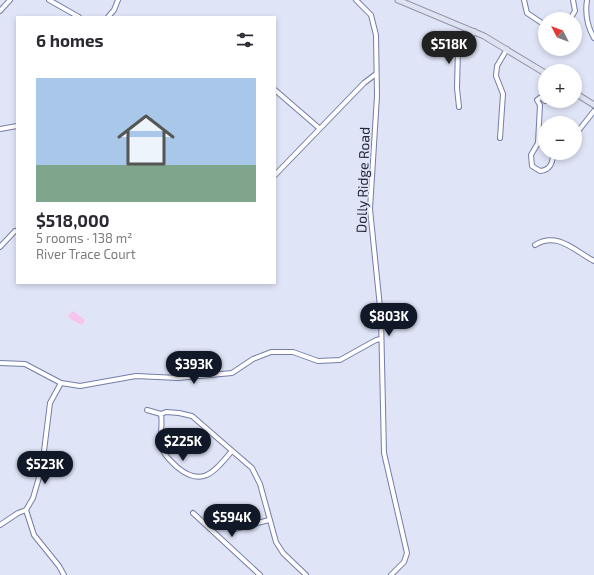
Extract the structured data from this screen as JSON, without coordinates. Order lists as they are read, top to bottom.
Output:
{
  "streets": {
    "street": ["Dolly Ridge Road"]
  },
  "north": "top left",
  "page": {
    "map_buttons": ["+", "−"],
    "heading": "6 homes",
    "price": [
      "$518K",
      "$803K",
      "$393K",
      "$225K",
      "$523K",
      "$594K"
    ],
    "list": [
      {
        "name": "$518,000",
        "note": "5 rooms · 138 m² · River Trace Court"
      }
    ]
  }
}
